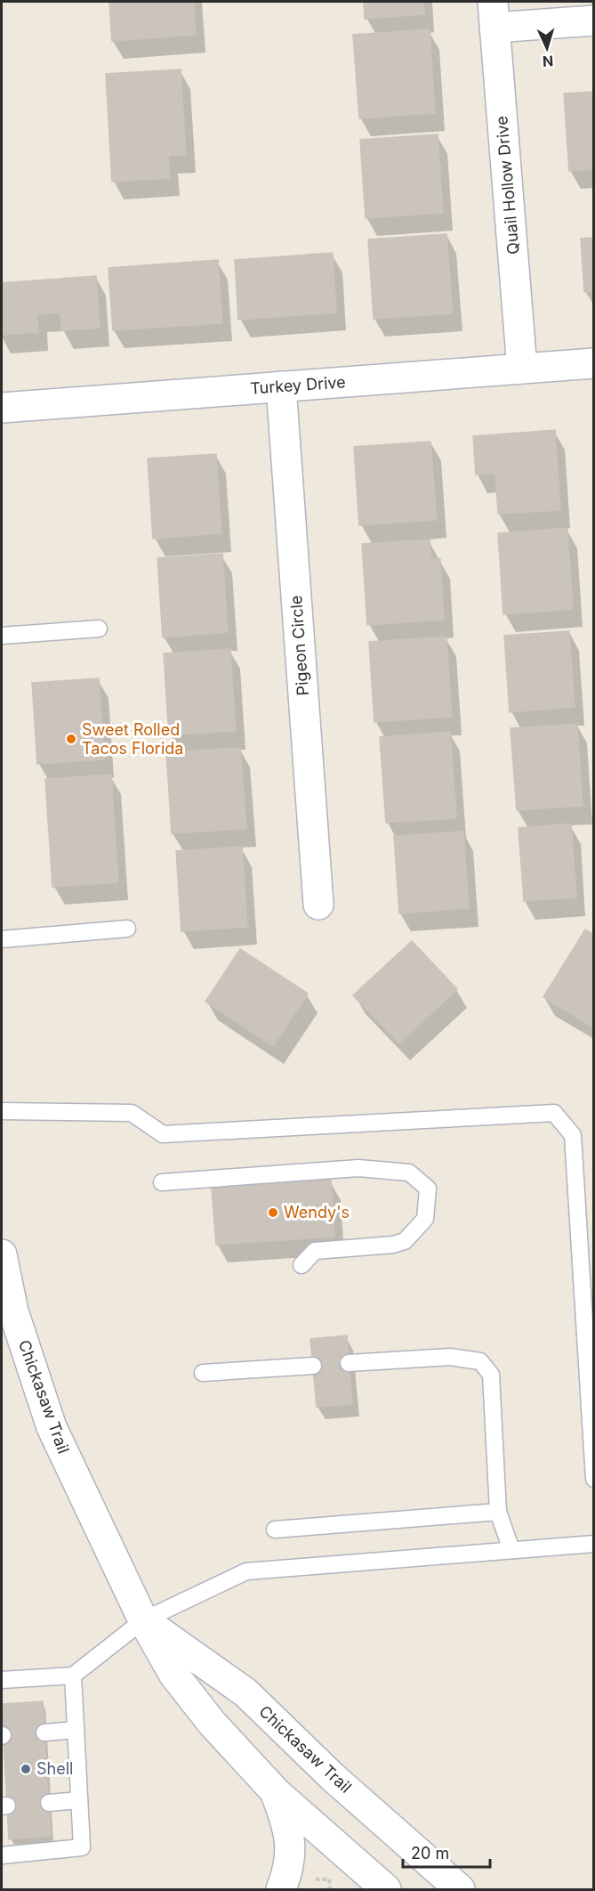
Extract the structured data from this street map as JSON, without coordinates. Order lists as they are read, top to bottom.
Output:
{
  "streets": {
    "street": [
      "Quail Hollow Drive",
      "Turkey Drive",
      "Pigeon Circle",
      "Chickasaw Trail"
    ]
  },
  "crossings": [
    ["Quail Hollow Drive", "Turkey Drive"],
    ["Turkey Drive", "Pigeon Circle"]
  ],
  "places": ["Sweet Rolled Tacos Florida", "Wendy's", "Shell"],
  "scale_bar": "20 m",
  "north": "bottom"
}
